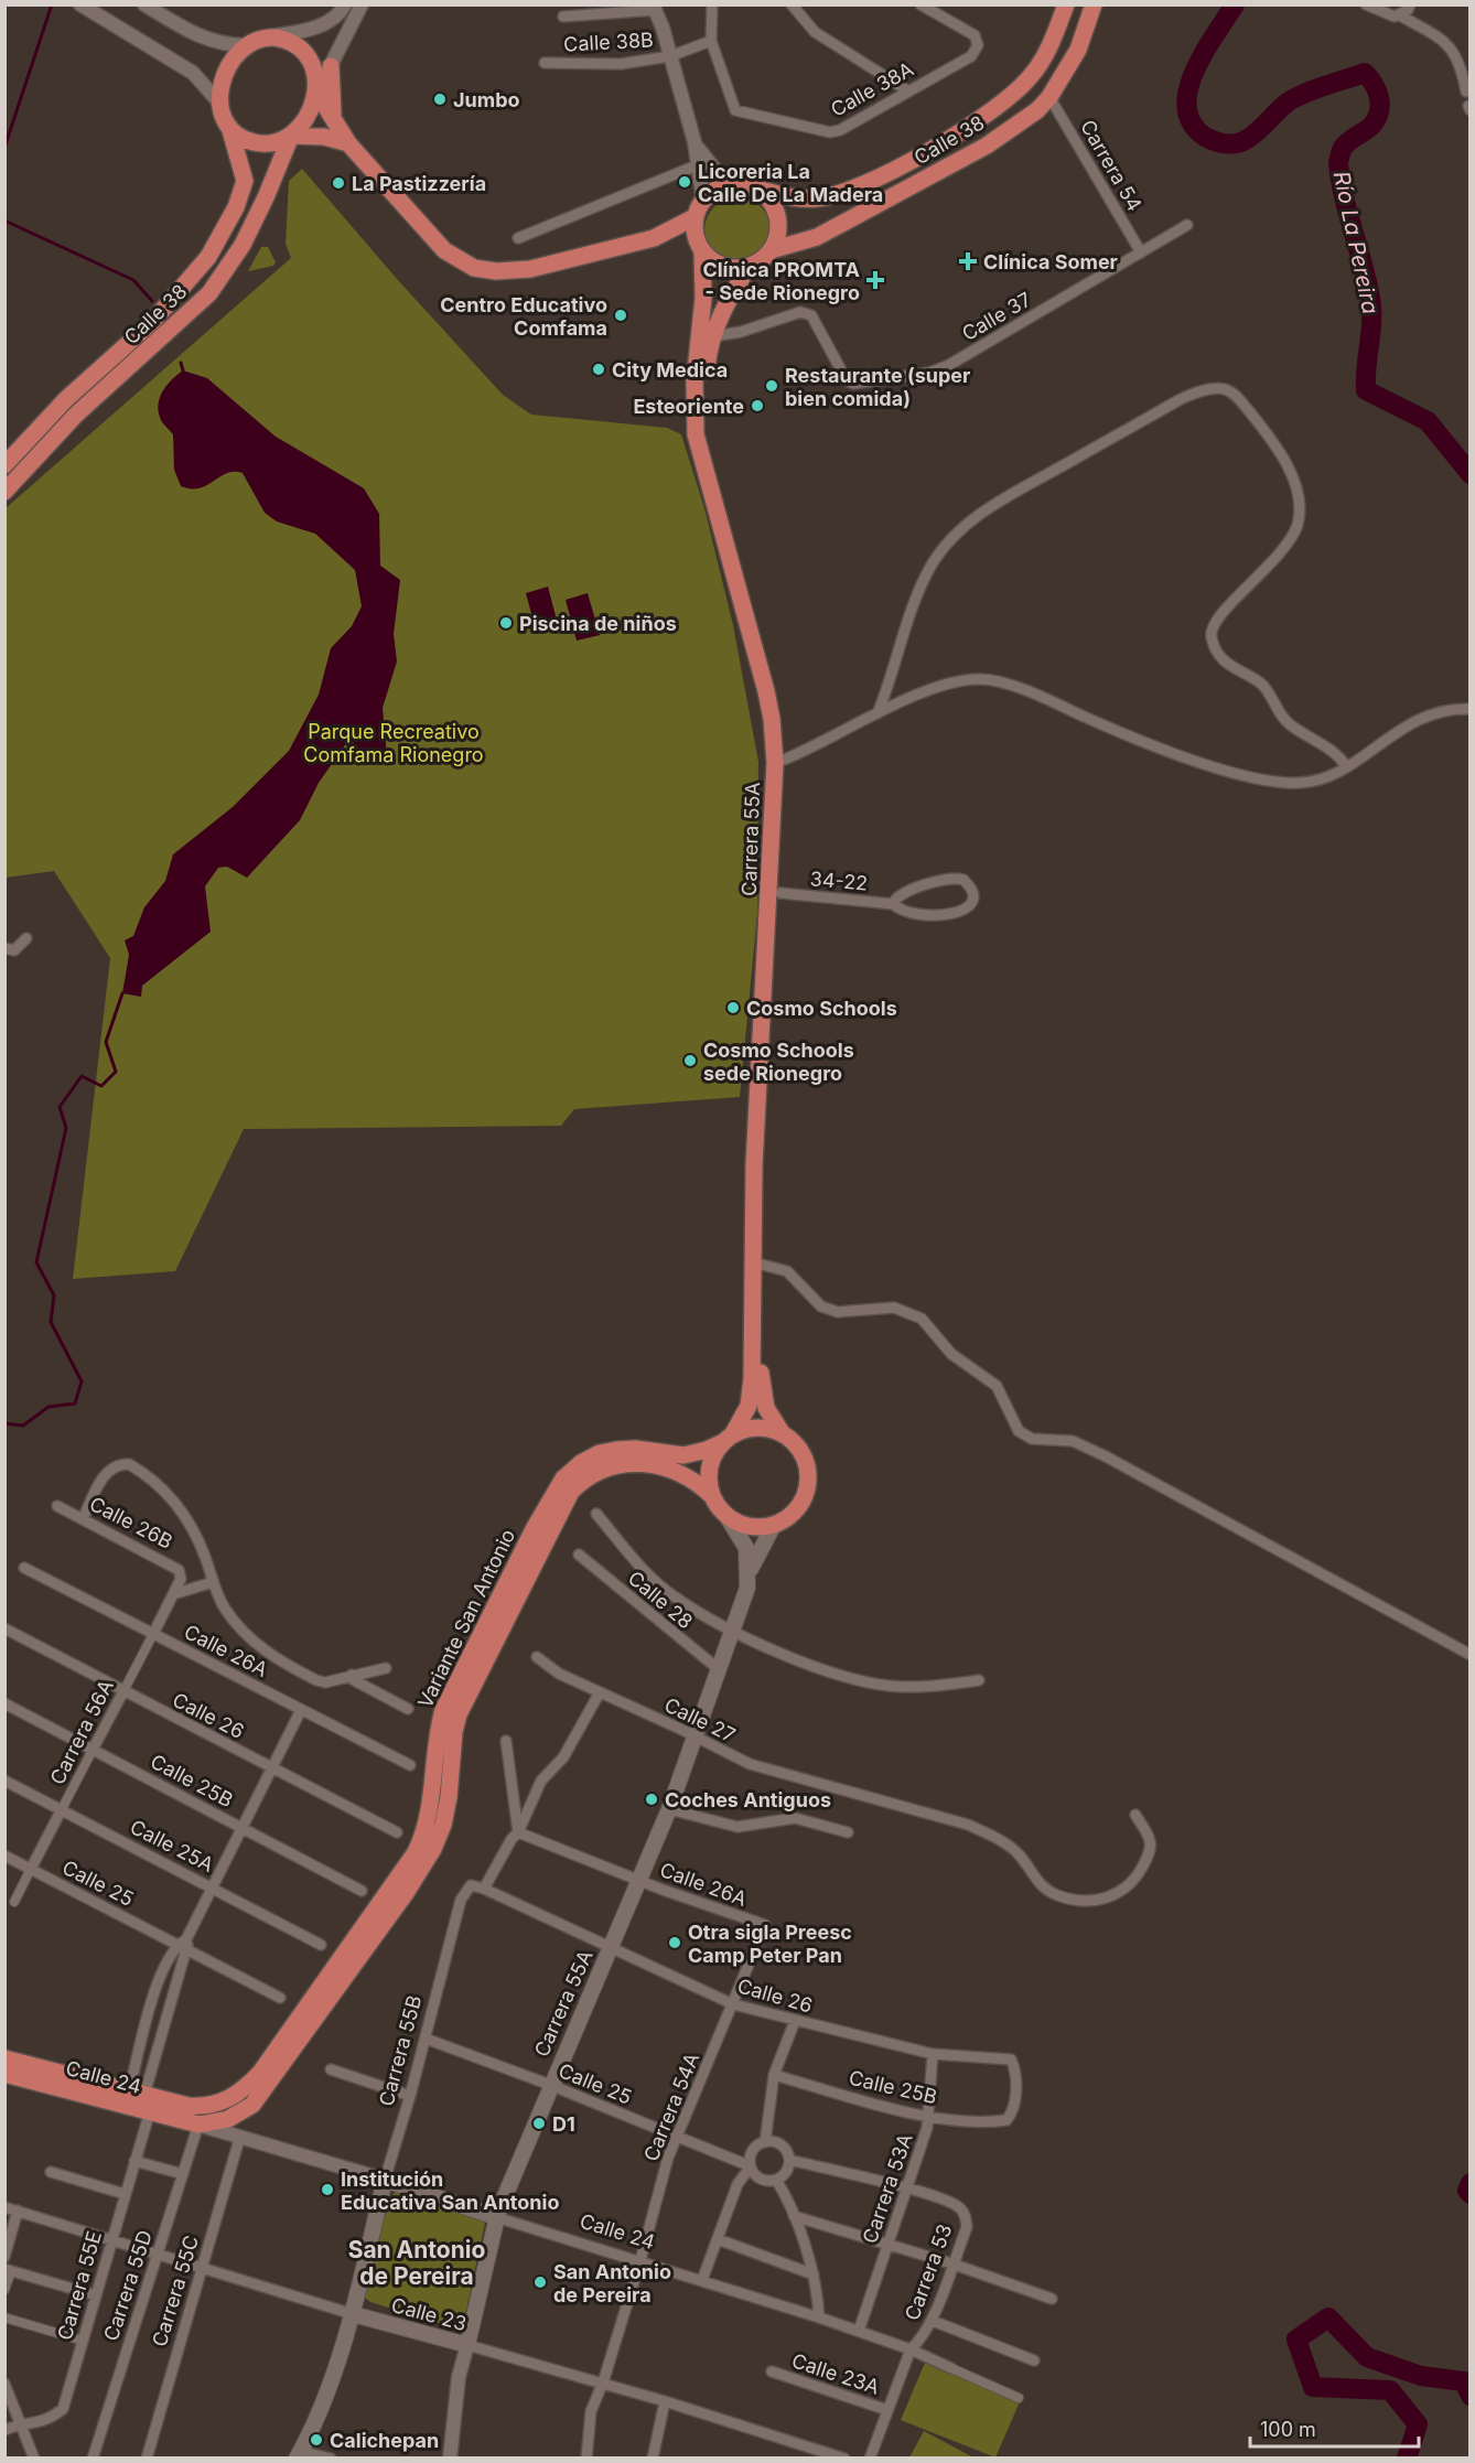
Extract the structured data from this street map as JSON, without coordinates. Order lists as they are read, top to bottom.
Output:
{
  "streets": {
    "main road": [
      "Calle 38",
      "Carrera 55A",
      "Variante San Antonio",
      "Carrera 55B",
      "Calle 24",
      "Calle 23"
    ],
    "street": [
      "Calle 38B",
      "Calle 38A",
      "Carrera 54",
      "Calle 37",
      "34-22",
      "Calle 26B",
      "Calle 28",
      "Calle 26A",
      "Calle 26",
      "Calle 27",
      "Carrera 56A",
      "Calle 25B",
      "Calle 25A",
      "Calle 25",
      "Carrera 54A",
      "Carrera 53A",
      "Carrera 53",
      "Carrera 55E",
      "Carrera 55D",
      "Carrera 55C",
      "Calle 23A"
    ]
  },
  "crossings": [
    ["Calle 38B", "Calle 38A"],
    ["Calle 38", "Carrera 54"],
    ["Calle 38", "Carrera 55A"],
    ["Carrera 54", "Calle 37"],
    ["Calle 37", "Carrera 55A"],
    ["Carrera 55A", "34-22"],
    ["Carrera 55A", "Calle 28"],
    ["Carrera 55A", "Variante San Antonio"],
    ["Carrera 55A", "Calle 26A"],
    ["Carrera 55A", "Calle 26"],
    ["Carrera 55A", "Calle 27"],
    ["Carrera 55A", "Calle 25"],
    ["Carrera 55A", "Calle 24"],
    ["Carrera 55A", "Calle 23"],
    ["Calle 26B", "Carrera 56A"],
    ["Variante San Antonio", "Calle 24"],
    ["Variante San Antonio", "Carrera 55D"],
    ["Calle 26A", "Carrera 56A"],
    ["Calle 26A", "Carrera 54A"],
    ["Calle 26", "Carrera 56A"],
    ["Calle 26", "Calle 25B"],
    ["Calle 26", "Carrera 55B"],
    ["Calle 26", "Carrera 54A"],
    ["Calle 26", "Carrera 53A"],
    ["Carrera 56A", "Calle 25B"],
    ["Carrera 56A", "Calle 25A"],
    ["Carrera 56A", "Calle 25"],
    ["Calle 25B", "Carrera 53A"],
    ["Calle 25", "Carrera 55B"],
    ["Calle 25", "Carrera 54A"],
    ["Carrera 55B", "Calle 24"],
    ["Carrera 55B", "Calle 23"],
    ["Calle 24", "Carrera 54A"],
    ["Calle 24", "Carrera 53A"],
    ["Calle 24", "Carrera 53"],
    ["Calle 24", "Carrera 55E"],
    ["Calle 24", "Carrera 55D"],
    ["Calle 24", "Carrera 55C"],
    ["Carrera 54A", "Calle 23"],
    ["Carrera 53A", "Carrera 53"],
    ["Carrera 53", "Calle 23A"],
    ["Carrera 55E", "Calle 23"],
    ["Carrera 55D", "Calle 23"],
    ["Carrera 55C", "Calle 23"]
  ],
  "districts": ["San Antonio de Pereira"],
  "water": ["Río La Pereira"],
  "parks": ["Parque Recreativo Comfama Rionegro"],
  "places": {
    "other": [
      "Jumbo",
      "Licoreria La Calle De La Madera",
      "La Pastizzería",
      "Centro Educativo Comfama",
      "City Medica",
      "Restaurante (super bien comida)",
      "Esteoriente",
      "Piscina de niños",
      "Cosmo Schools",
      "Cosmo Schools sede Rionegro",
      "Coches Antiguos",
      "Otra sigla Preesc Camp Peter Pan",
      "D1",
      "Institución Educativa San Antonio",
      "San Antonio de Pereira",
      "Calichepan"
    ],
    "health": ["Clínica Somer", "Clínica PROMTA - Sede Rionegro"]
  },
  "scale_bar": "100 m"
}
